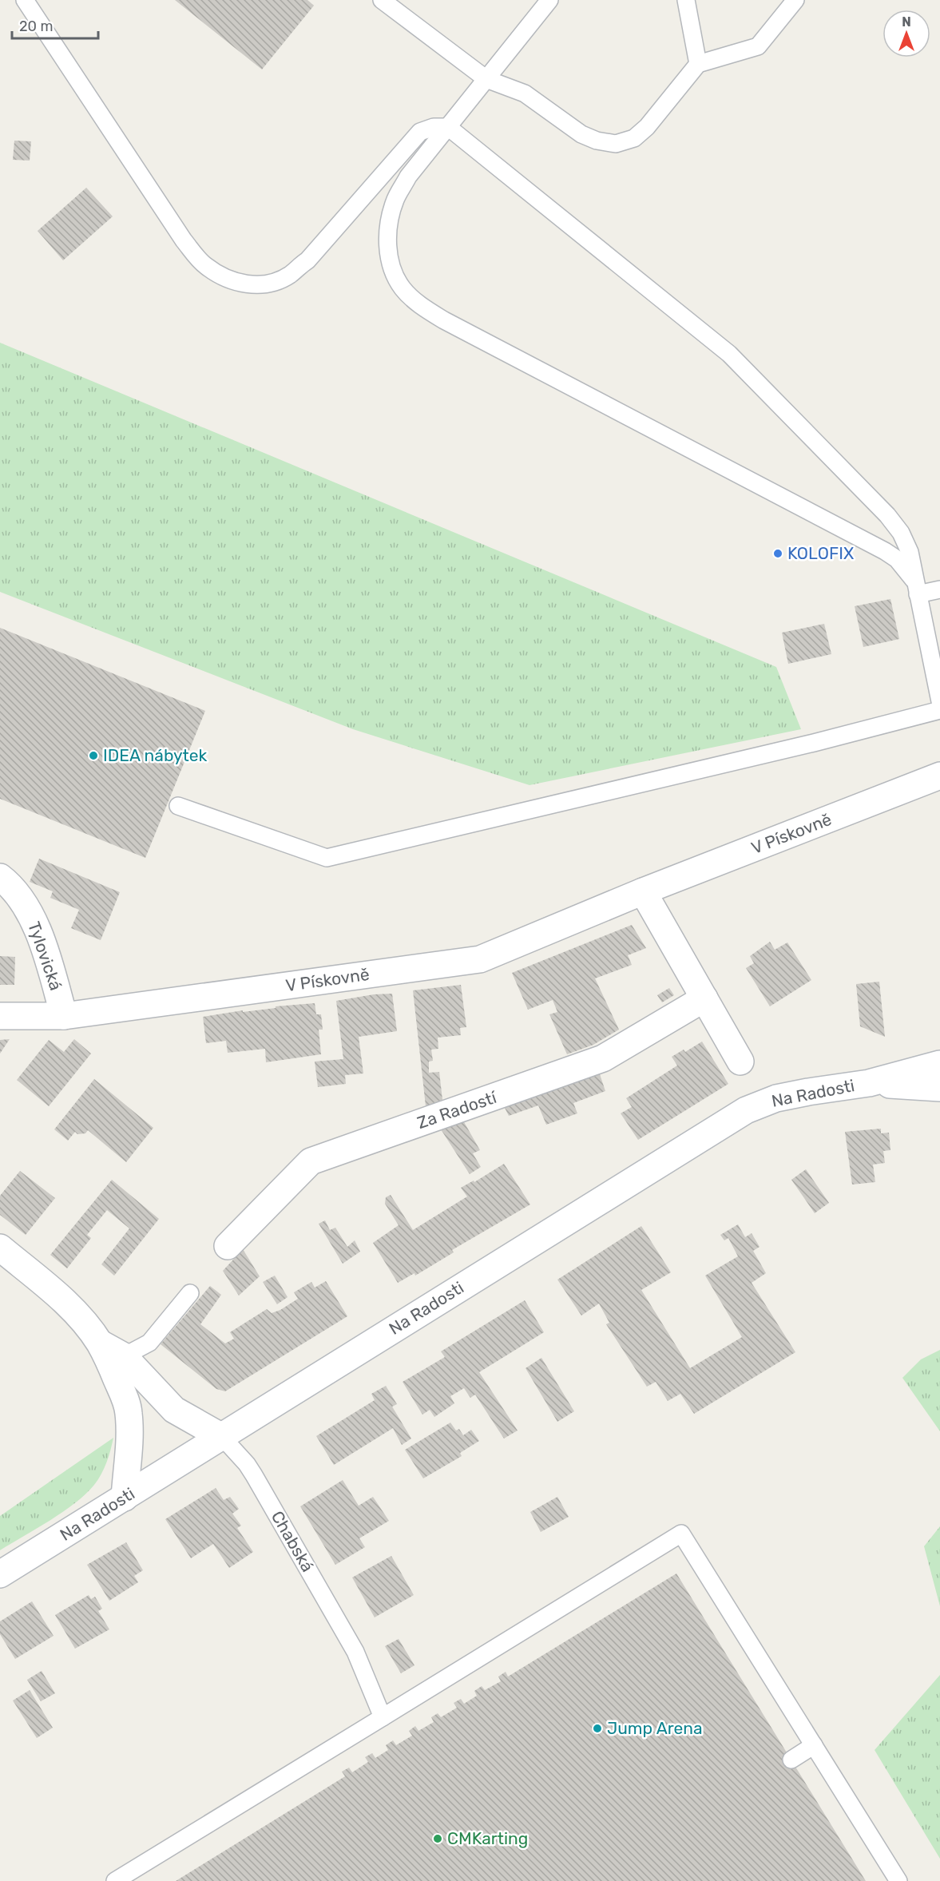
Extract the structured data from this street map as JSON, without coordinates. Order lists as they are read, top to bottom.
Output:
{
  "streets": {
    "street": [
      "V Pískovně",
      "Tylovická",
      "Na Radosti",
      "Za Radostí"
    ],
    "lane": ["Chabská"]
  },
  "crossings": [
    ["V Pískovně", "Tylovická"],
    ["Na Radosti", "Chabská"]
  ],
  "places": [
    "KOLOFIX",
    "IDEA nábytek",
    "Jump Arena",
    "CMKarting"
  ],
  "scale_bar": "20 m",
  "north": "top"
}
